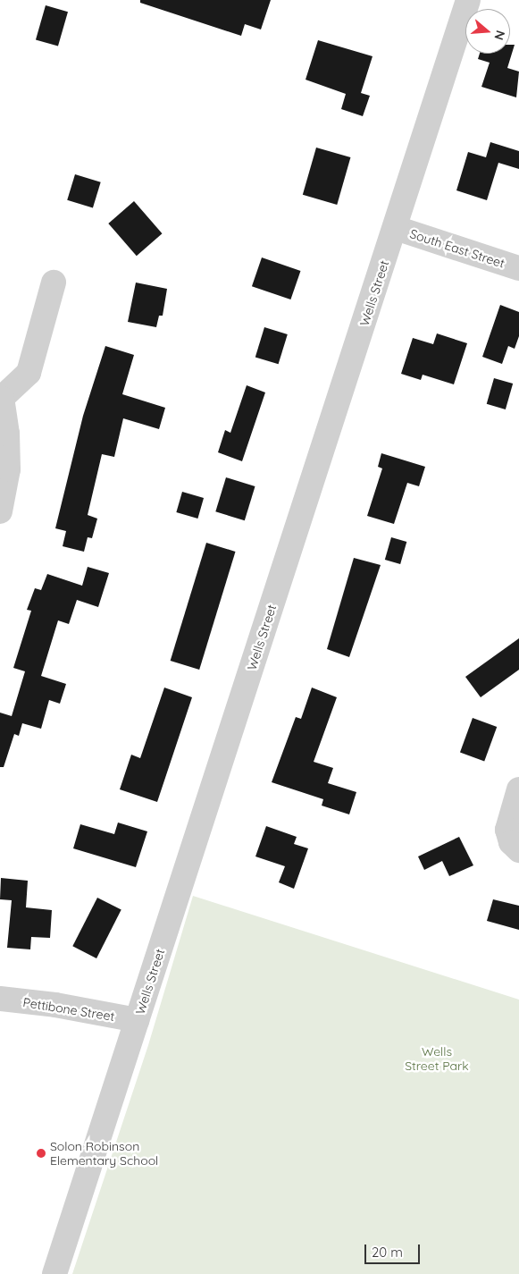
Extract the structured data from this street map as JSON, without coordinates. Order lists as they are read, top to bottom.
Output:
{
  "streets": {
    "street": ["South East Street", "Wells Street", "Pettibone Street"]
  },
  "crossings": [
    ["South East Street", "Wells Street"],
    ["Wells Street", "Pettibone Street"]
  ],
  "parks": ["Wells Street Park"],
  "places": ["Solon Robinson Elementary School"],
  "scale_bar": "20 m",
  "north": "right"
}
